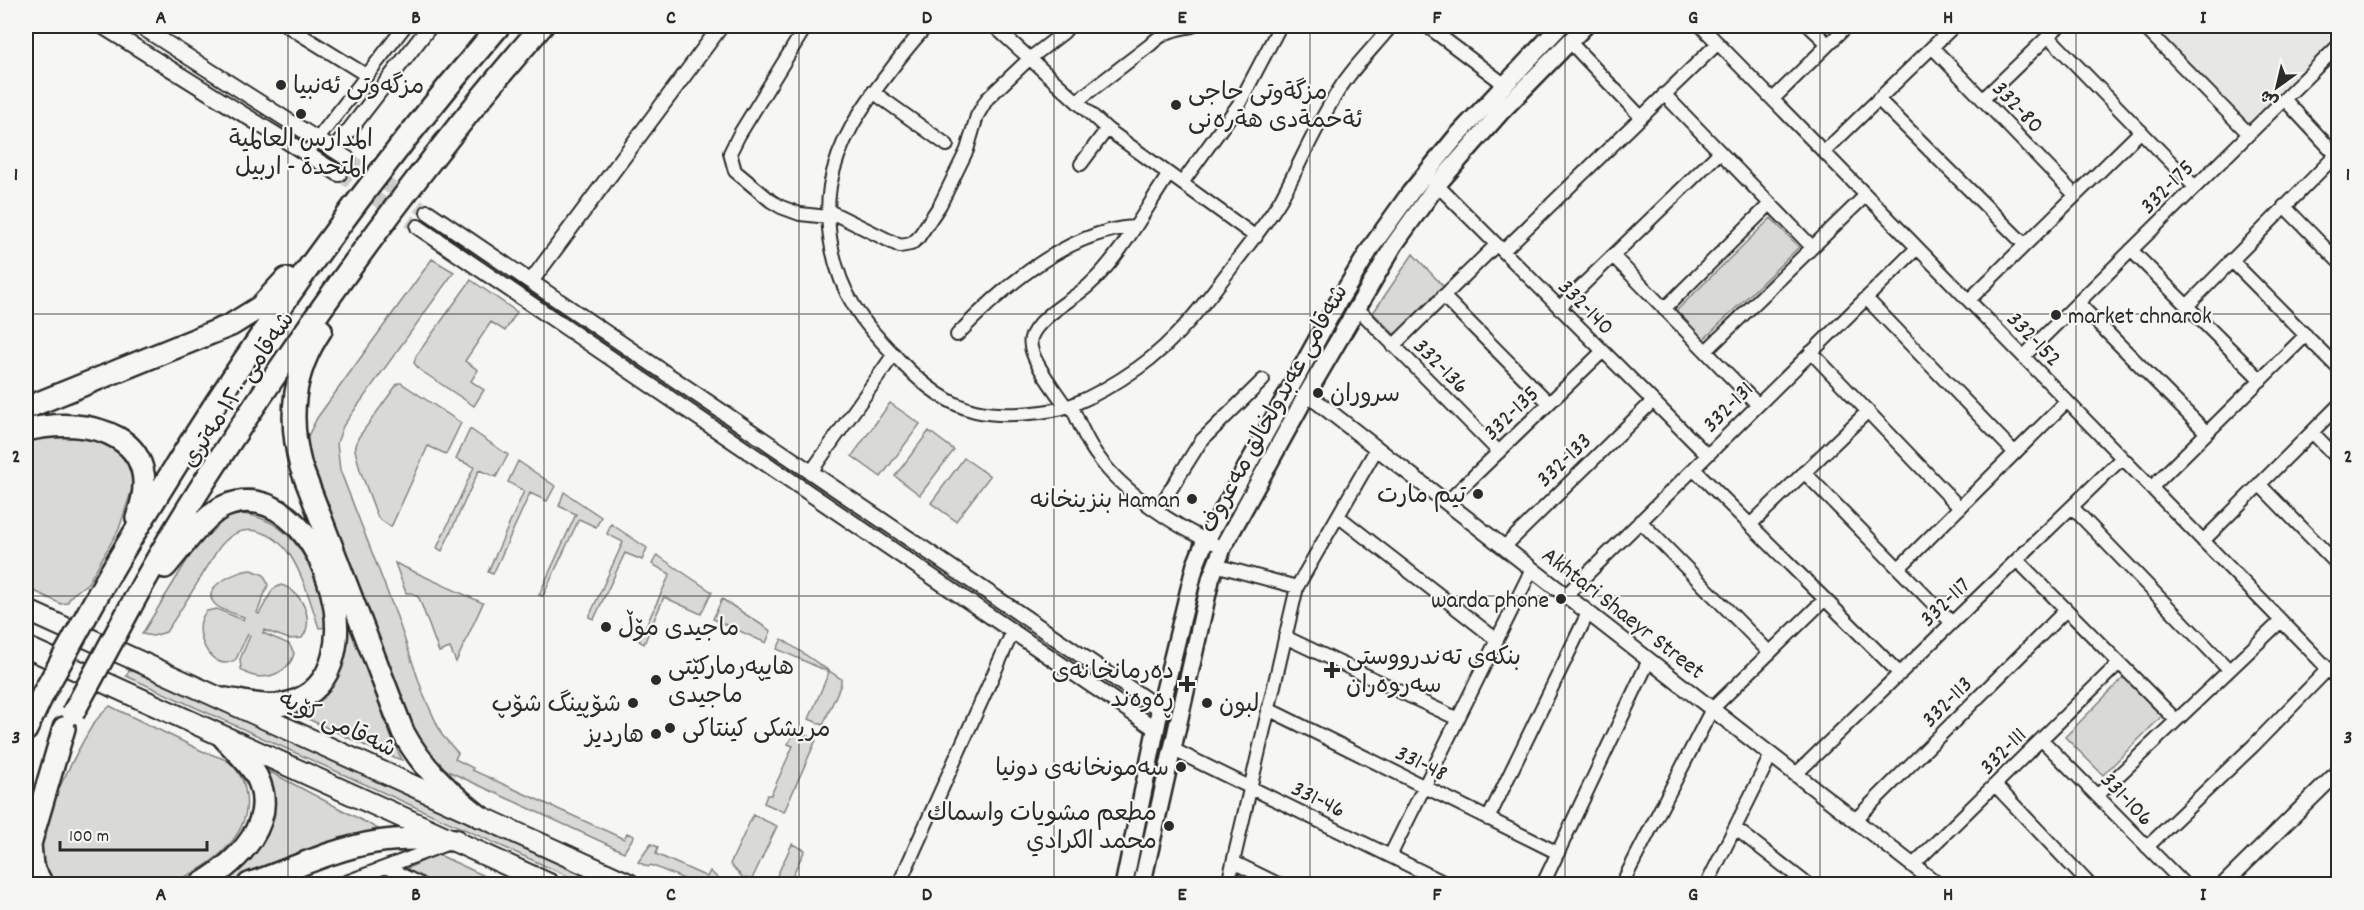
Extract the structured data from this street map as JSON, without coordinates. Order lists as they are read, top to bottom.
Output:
{
  "streets": {
    "highway": ["شەقامی ١٢٠ مەتری", "شەقامی کۆیە"],
    "main road": ["شەقامی عەبدولخالق مەعروف"],
    "street": [
      "332-80",
      "332-175",
      "332-140",
      "332-152",
      "332-136",
      "332-131",
      "332-135",
      "332-133",
      "332-117",
      "Akhtari Shaeyr Street",
      "332-113",
      "332-111",
      "331-48",
      "331-46",
      "331-106"
    ]
  },
  "crossings": [
    ["332-175", "332-152"],
    ["332-140", "332-131"],
    ["332-140", "شەقامی عەبدولخالق مەعروف"],
    ["332-140", "332-135"],
    ["332-140", "332-133"],
    ["332-152", "332-131"],
    ["332-152", "332-117"],
    ["332-136", "شەقامی عەبدولخالق مەعروف"],
    ["332-136", "332-135"],
    ["332-131", "Akhtari Shaeyr Street"],
    ["شەقامی عەبدولخالق مەعروف", "Akhtari Shaeyr Street"],
    ["شەقامی عەبدولخالق مەعروف", "331-46"],
    ["332-135", "Akhtari Shaeyr Street"],
    ["332-133", "Akhtari Shaeyr Street"],
    ["332-117", "Akhtari Shaeyr Street"],
    ["Akhtari Shaeyr Street", "332-113"],
    ["Akhtari Shaeyr Street", "332-111"],
    ["332-111", "331-106"]
  ],
  "places": {
    "other": [
      "مزگەوتی ئەنبیا",
      "مزگةوتی حاجی ئةحمةدی هةرەنی",
      "المدارس العالمية المتحدة - اربيل",
      "market chnarok",
      "سروران",
      "تيم مارت",
      "بنزینخانە Haman",
      "warda phone",
      "ماجیدی مۆڵ",
      "هایپەرمارکێتی ماجیدی",
      "شۆپینگ شۆپ",
      "لبون",
      "مریشکی کینتاکی",
      "هاردیز",
      "سەمونخانەی دونیا",
      "مطعم مشويات واسماك محمد الكرادي"
    ],
    "health": ["بنکەی تەندرووستی سەروەران", "دەرمانخانەی ڕەوەند"]
  },
  "scale_bar": "100 m",
  "north": "bottom left",
  "grid": {
    "columns": [
      "A",
      "B",
      "C",
      "D",
      "E",
      "F",
      "G",
      "H",
      "I"
    ],
    "rows": ["1", "2", "3"]
  }
}
